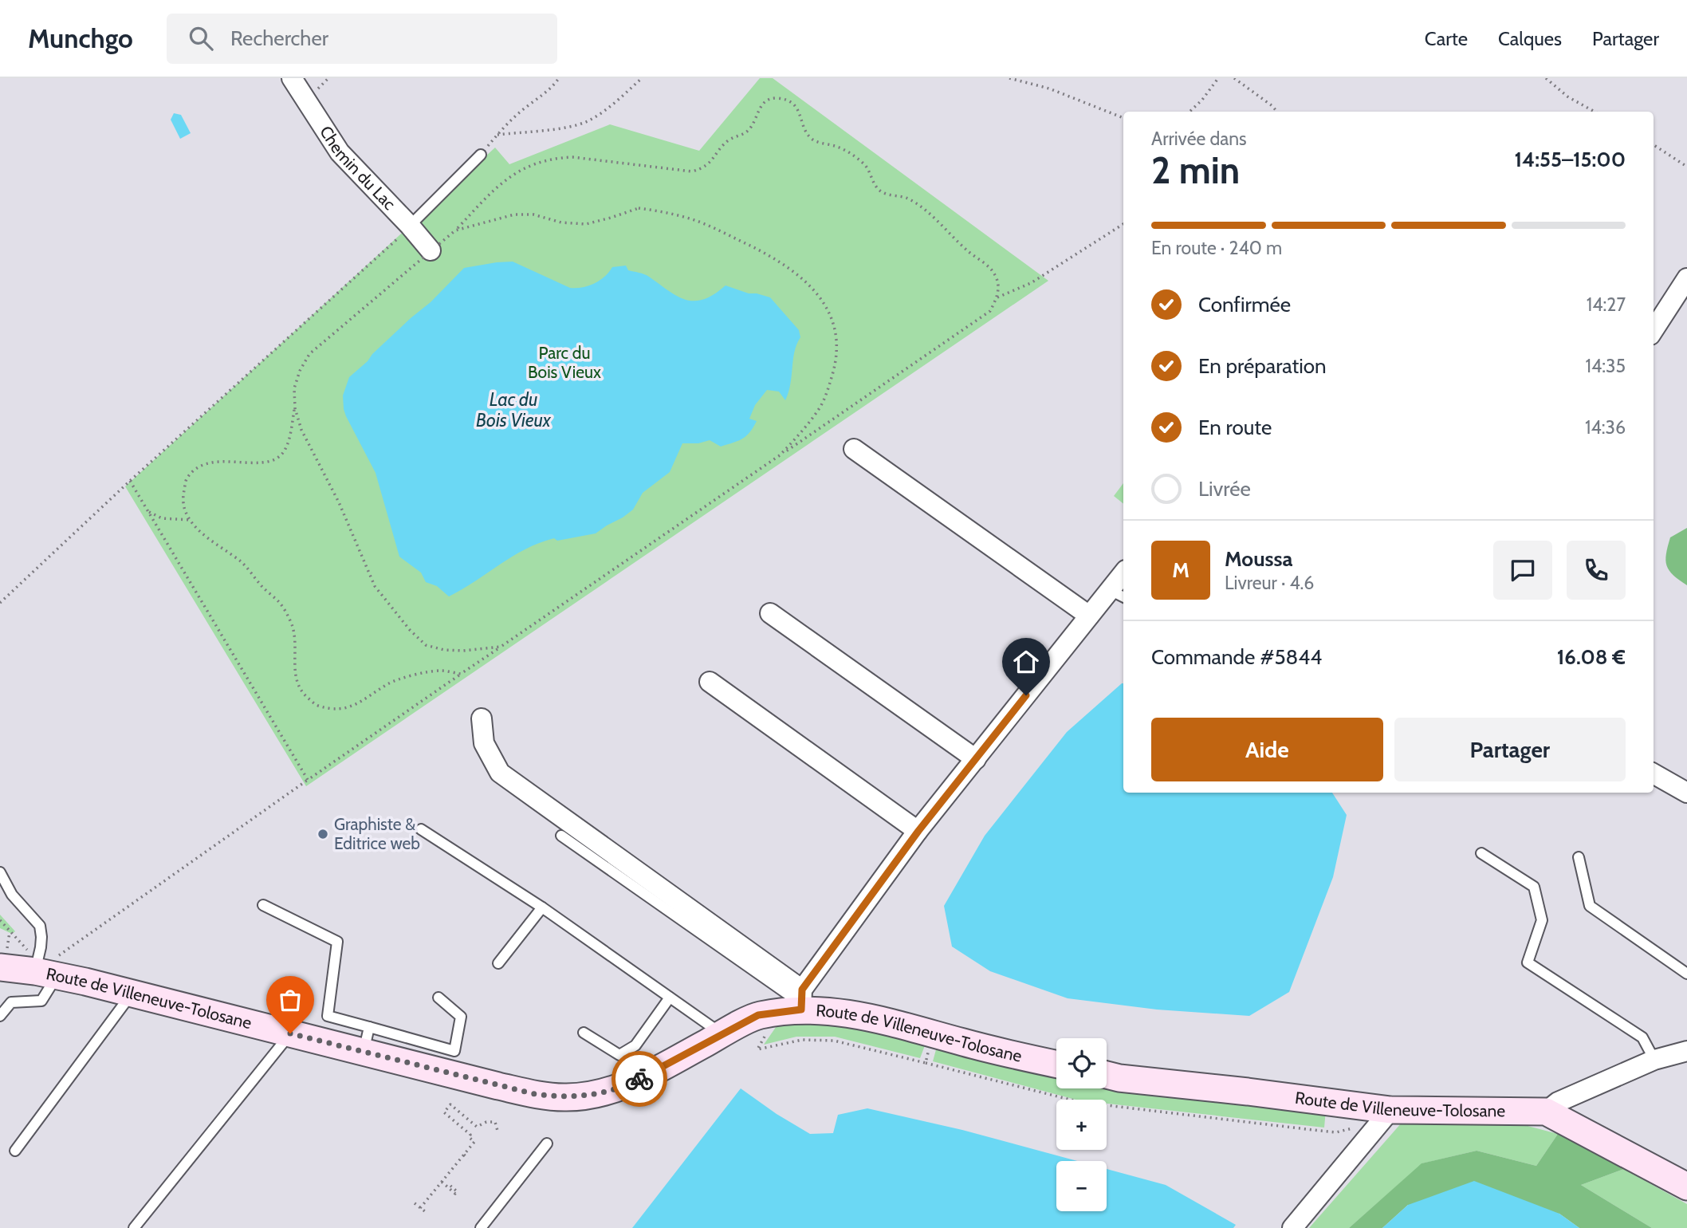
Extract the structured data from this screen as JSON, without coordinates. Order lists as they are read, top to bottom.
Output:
{
  "streets": {
    "street": ["Chemin du Lac", "Route de Villeneuve-Tolosane"]
  },
  "water": ["Lac du Bois Vieux"],
  "parks": ["Parc du Bois Vieux"],
  "places": ["Graphiste & Editrice web"],
  "page": {
    "header": "Munchgo",
    "search": "Rechercher",
    "nav": ["Carte", "Calques", "Partager"],
    "heading": ["2 min", "Arrivée dans", "14:55–15:00"],
    "panel": [
      "Moussa",
      "Livreur · 4.6",
      "Commande #5844",
      "16.08 €"
    ],
    "bar": "En route · 240 m",
    "list": [
      ["Confirmée", "14:27"],
      ["En préparation", "14:35"],
      ["En route", "14:36"],
      "Livrée"
    ],
    "round": "M",
    "buttons": ["Aide", "Partager"],
    "map_buttons": ["+", "−"]
  }
}
